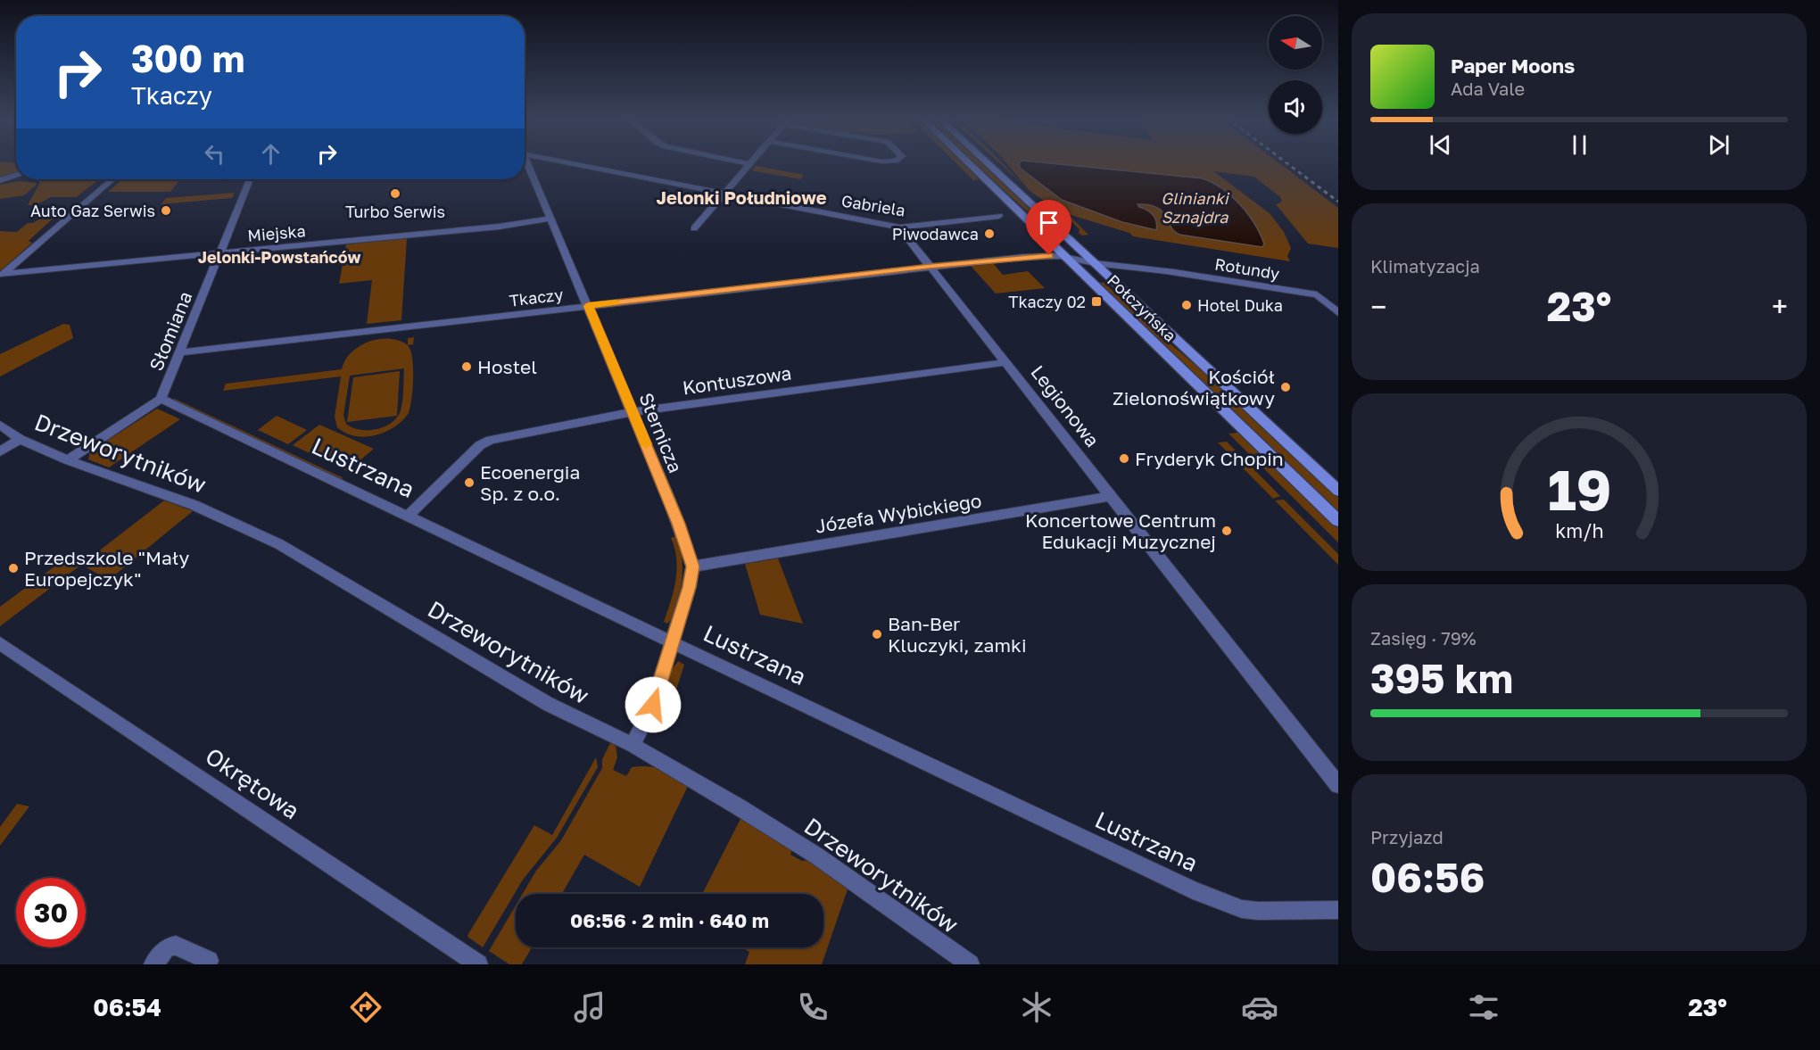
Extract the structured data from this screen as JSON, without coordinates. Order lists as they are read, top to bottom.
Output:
{
  "streets": {
    "main road": ["Połczyńska"],
    "street": [
      "Gabriela",
      "Miejska",
      "Rotundy",
      "Tkaczy",
      "Słomiana",
      "Kontuszowa",
      "Legionowa",
      "Sternicza",
      "Drzeworytników",
      "Lustrzana",
      "Józefa Wybickiego",
      "Okrętowa"
    ]
  },
  "crossings": [
    ["Gabriela", "Legionowa"],
    ["Miejska", "Słomiana"],
    ["Miejska", "Sternicza"],
    ["Rotundy", "Tkaczy"],
    ["Rotundy", "Połczyńska"],
    ["Tkaczy", "Połczyńska"],
    ["Tkaczy", "Słomiana"],
    ["Tkaczy", "Legionowa"],
    ["Tkaczy", "Sternicza"],
    ["Słomiana", "Drzeworytników"],
    ["Słomiana", "Lustrzana"],
    ["Kontuszowa", "Legionowa"],
    ["Kontuszowa", "Sternicza"],
    ["Kontuszowa", "Lustrzana"],
    ["Legionowa", "Józefa Wybickiego"],
    ["Sternicza", "Drzeworytników"],
    ["Sternicza", "Lustrzana"],
    ["Sternicza", "Józefa Wybickiego"]
  ],
  "districts": ["Jelonki Południowe", "Jelonki-Powstańców"],
  "water": ["Glinianki Sznajdra"],
  "places": {
    "other": [
      "Turbo Serwis",
      "Auto Gaz Serwis",
      "Piwodawca",
      "Hotel Duka",
      "Hostel",
      "Kościół Zielonoświątkowy",
      "Fryderyk Chopin",
      "Ecoenergia Sp. z o.o.",
      "Koncertowe Centrum Edukacji Muzycznej",
      "Przedszkole \"Mały Europejczyk\"",
      "Ban-Ber Kluczyki, zamki"
    ],
    "transit": ["Tkaczy 02"]
  },
  "north": "left",
  "page": {
    "turn": ["300 m", "Tkaczy"],
    "song": ["Paper Moons", "Ada Vale"],
    "tile": [
      "Klimatyzacja",
      ["Zasięg · 79%", "395 km"],
      ["Przyjazd", "06:56"]
    ],
    "heat": ["−", "23°", "+"],
    "limit": "30",
    "trip": "06:56 · 2 min · 640 m",
    "tabs": ["06:54", "23°"],
    "gauge": ["19", "km/h"]
  }
}
